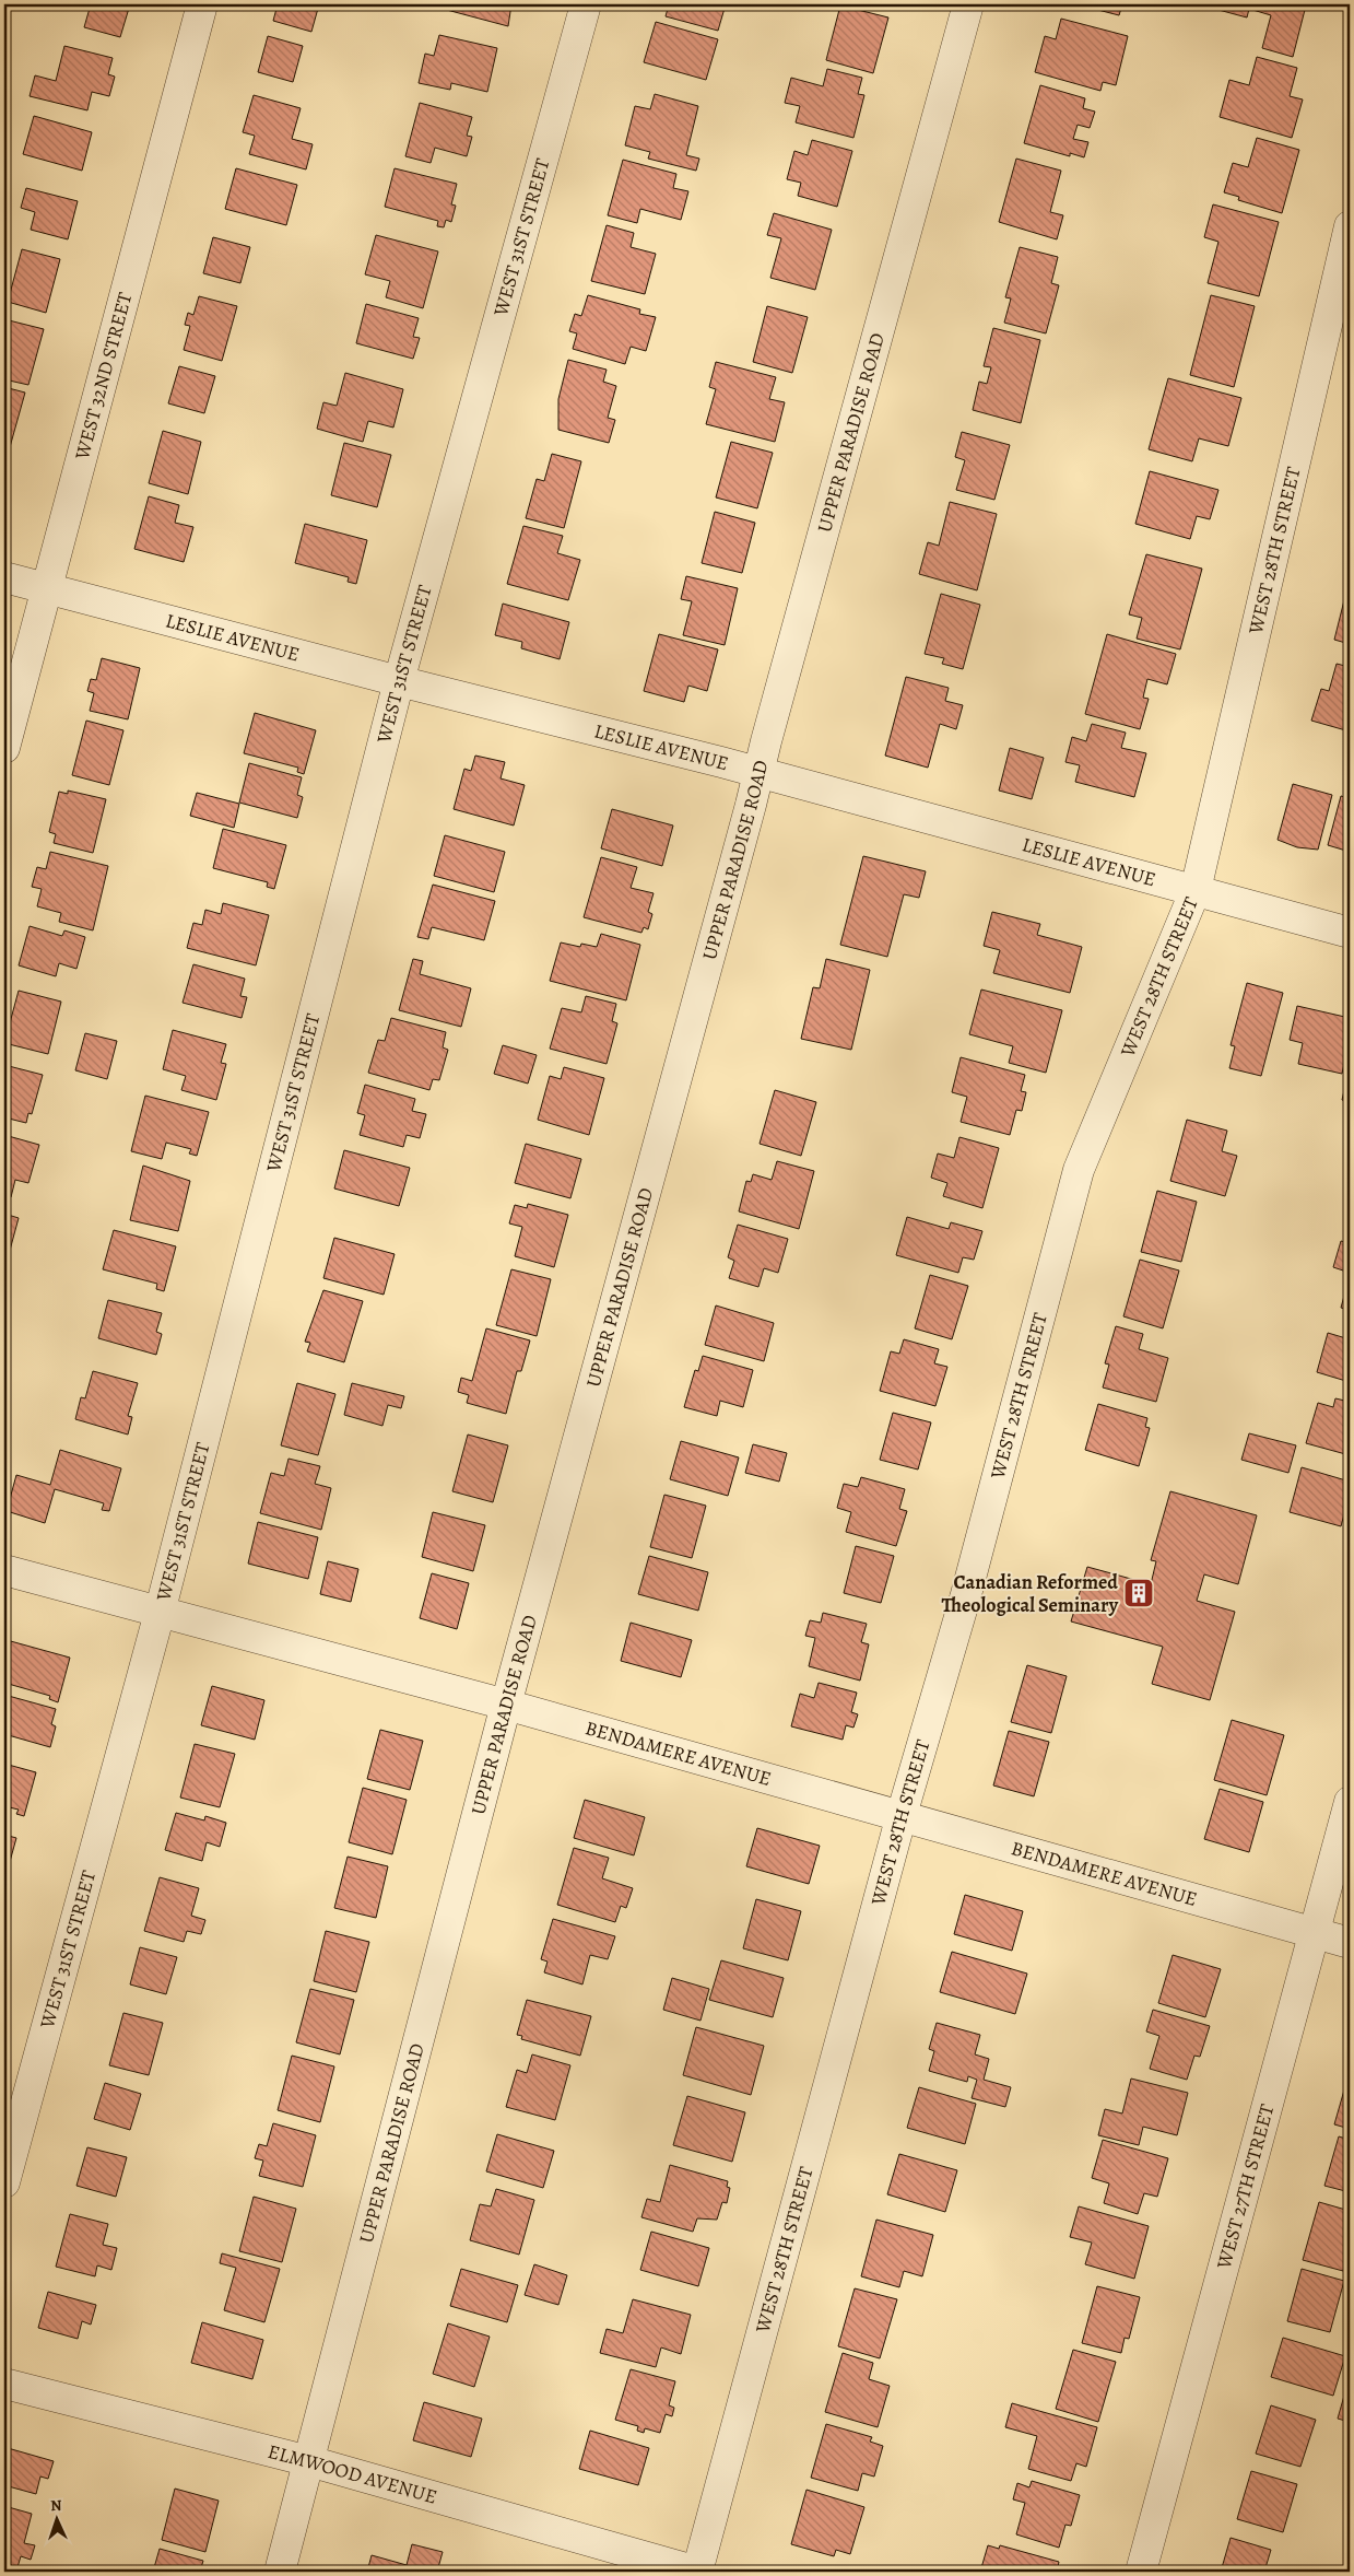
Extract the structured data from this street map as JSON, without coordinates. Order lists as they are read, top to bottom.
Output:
{
  "streets": {
    "street": [
      "WEST 31ST STREET",
      "WEST 32ND STREET",
      "UPPER PARADISE ROAD",
      "WEST 28TH STREET",
      "LESLIE AVENUE",
      "BENDAMERE AVENUE",
      "WEST 27TH STREET",
      "ELMWOOD AVENUE"
    ]
  },
  "crossings": [
    ["WEST 31ST STREET", "LESLIE AVENUE"],
    ["WEST 31ST STREET", "BENDAMERE AVENUE"],
    ["WEST 32ND STREET", "LESLIE AVENUE"],
    ["UPPER PARADISE ROAD", "LESLIE AVENUE"],
    ["UPPER PARADISE ROAD", "BENDAMERE AVENUE"],
    ["UPPER PARADISE ROAD", "ELMWOOD AVENUE"],
    ["WEST 28TH STREET", "LESLIE AVENUE"],
    ["WEST 28TH STREET", "BENDAMERE AVENUE"],
    ["WEST 28TH STREET", "ELMWOOD AVENUE"],
    ["BENDAMERE AVENUE", "WEST 27TH STREET"]
  ],
  "places": {
    "building": ["Canadian Reformed Theological Seminary"]
  },
  "north": "top"
}
